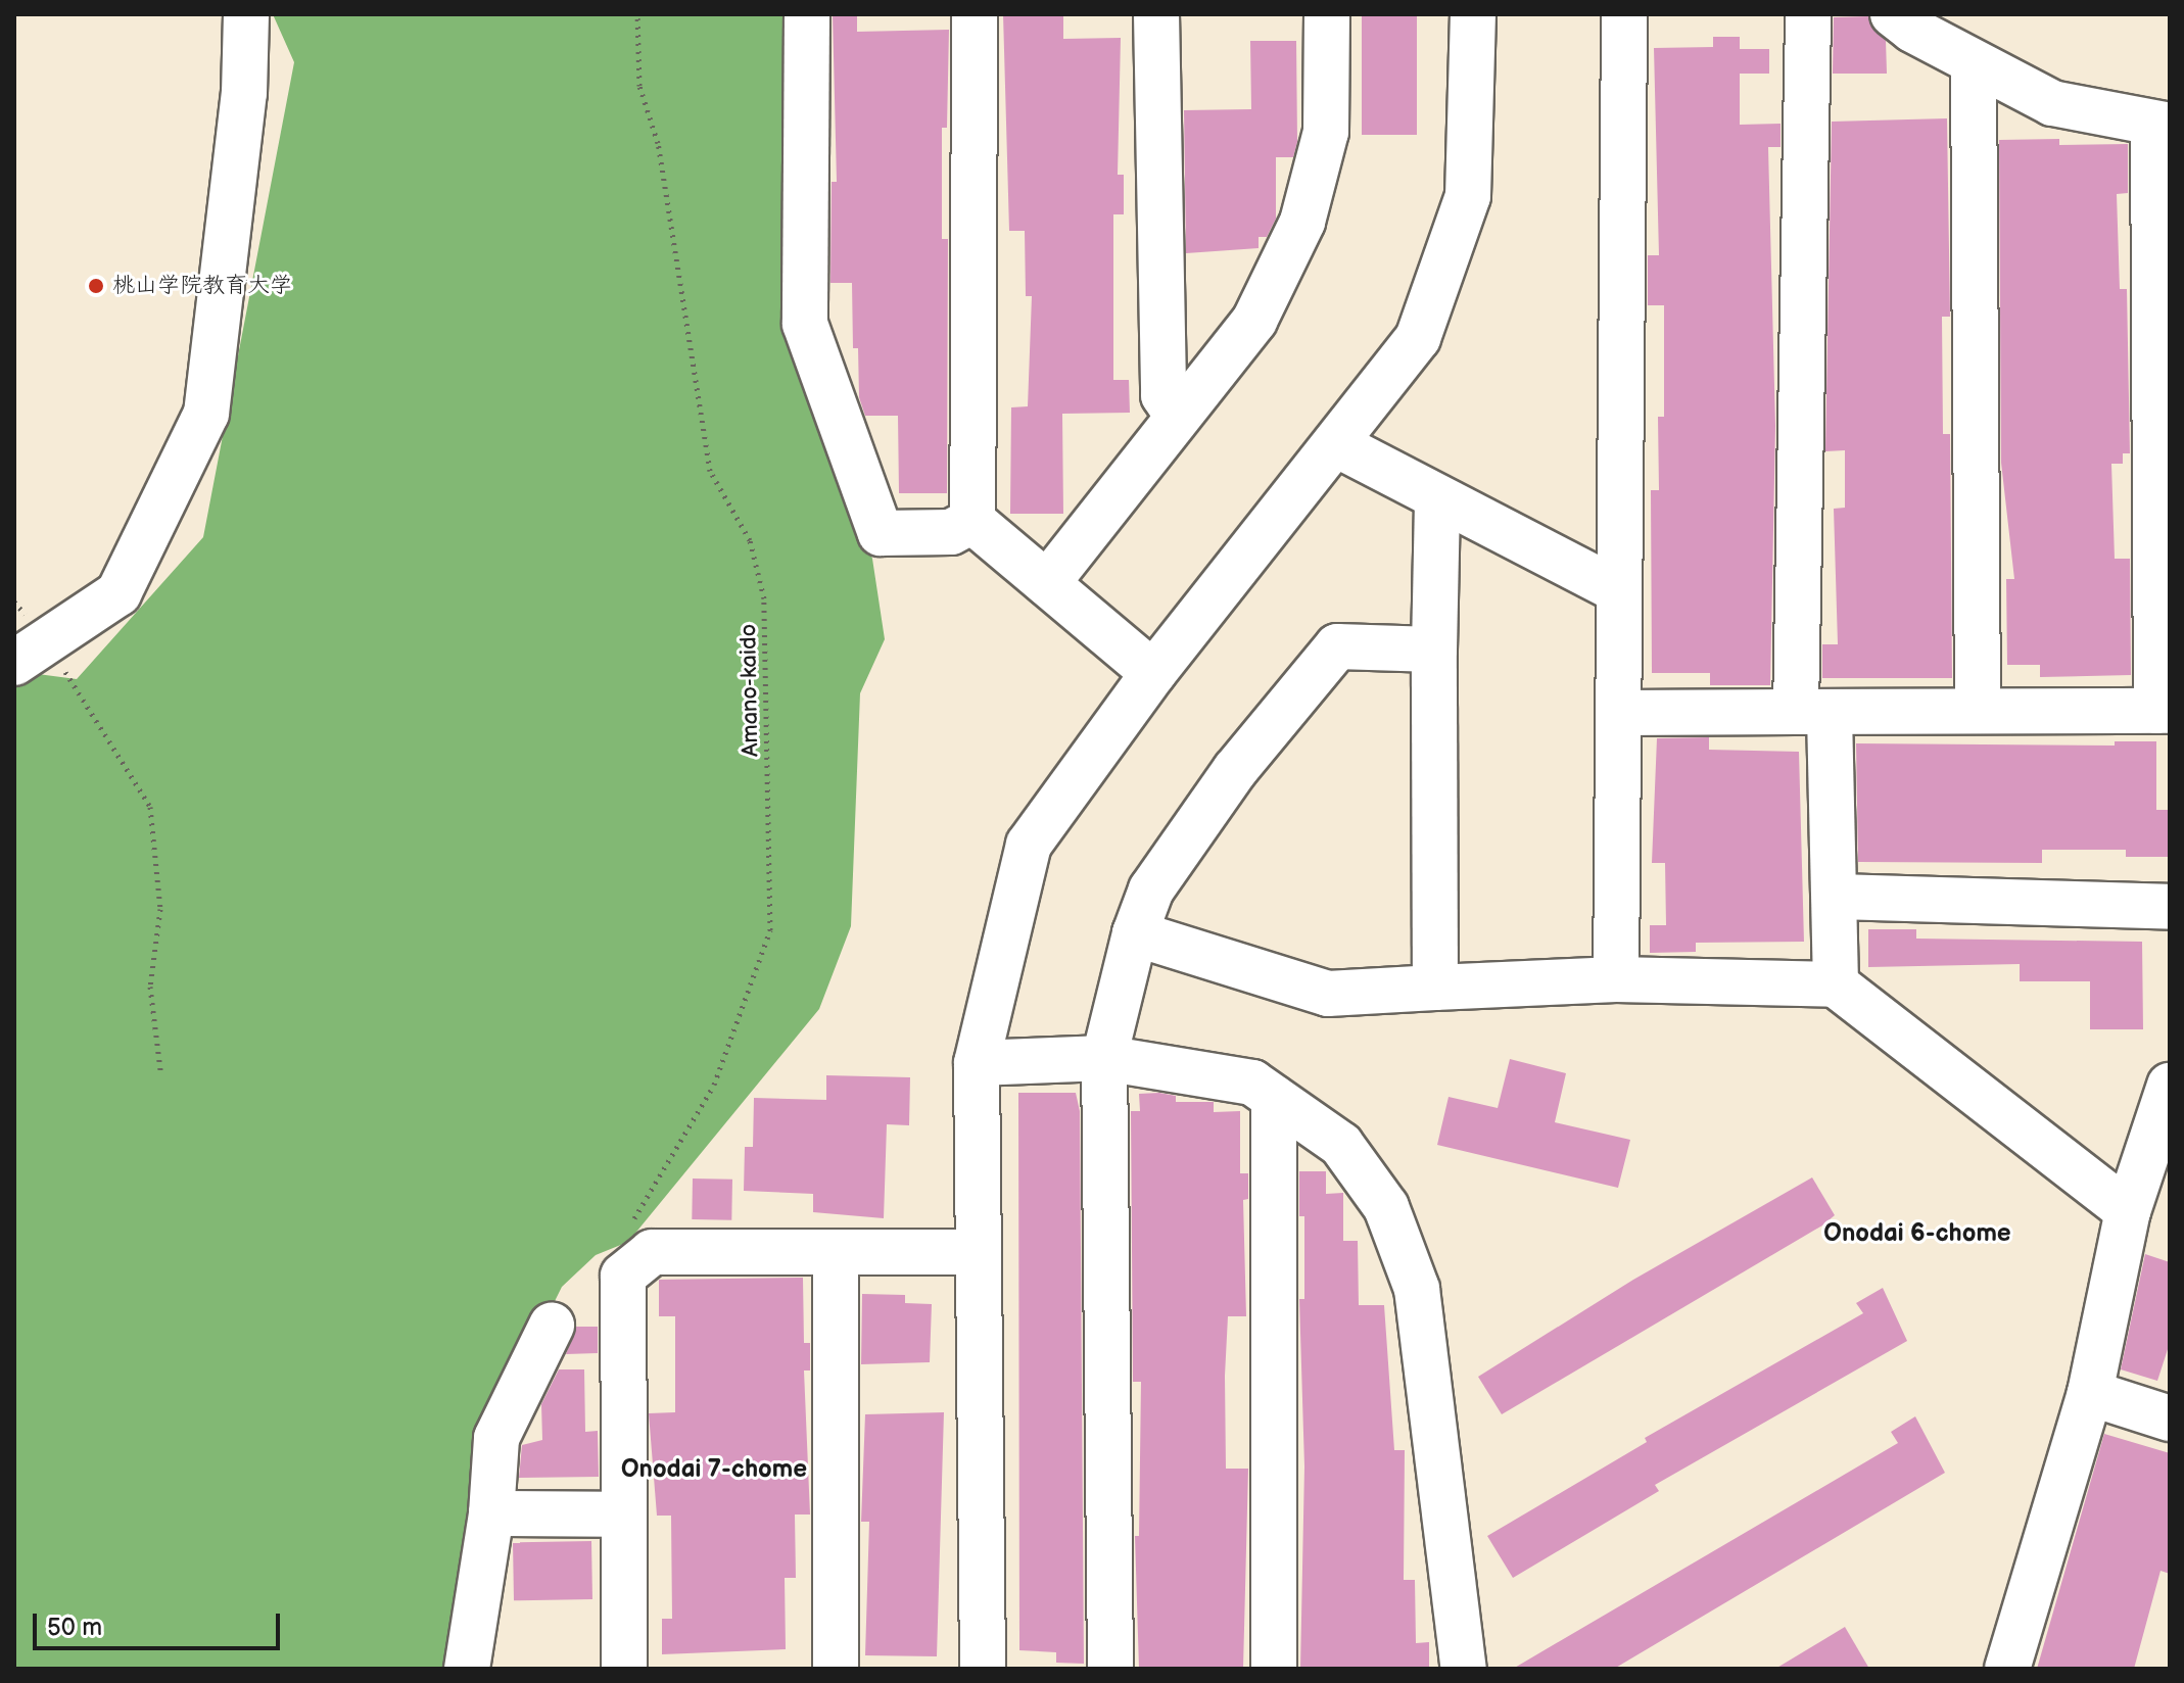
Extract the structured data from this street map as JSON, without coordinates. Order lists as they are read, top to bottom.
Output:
{
  "streets": {
    "path": ["Amano-kaido"]
  },
  "districts": ["Onodai 6-chome", "Onodai 7-chome"],
  "places": ["桃山学院教育大学"],
  "scale_bar": "50 m"
}
